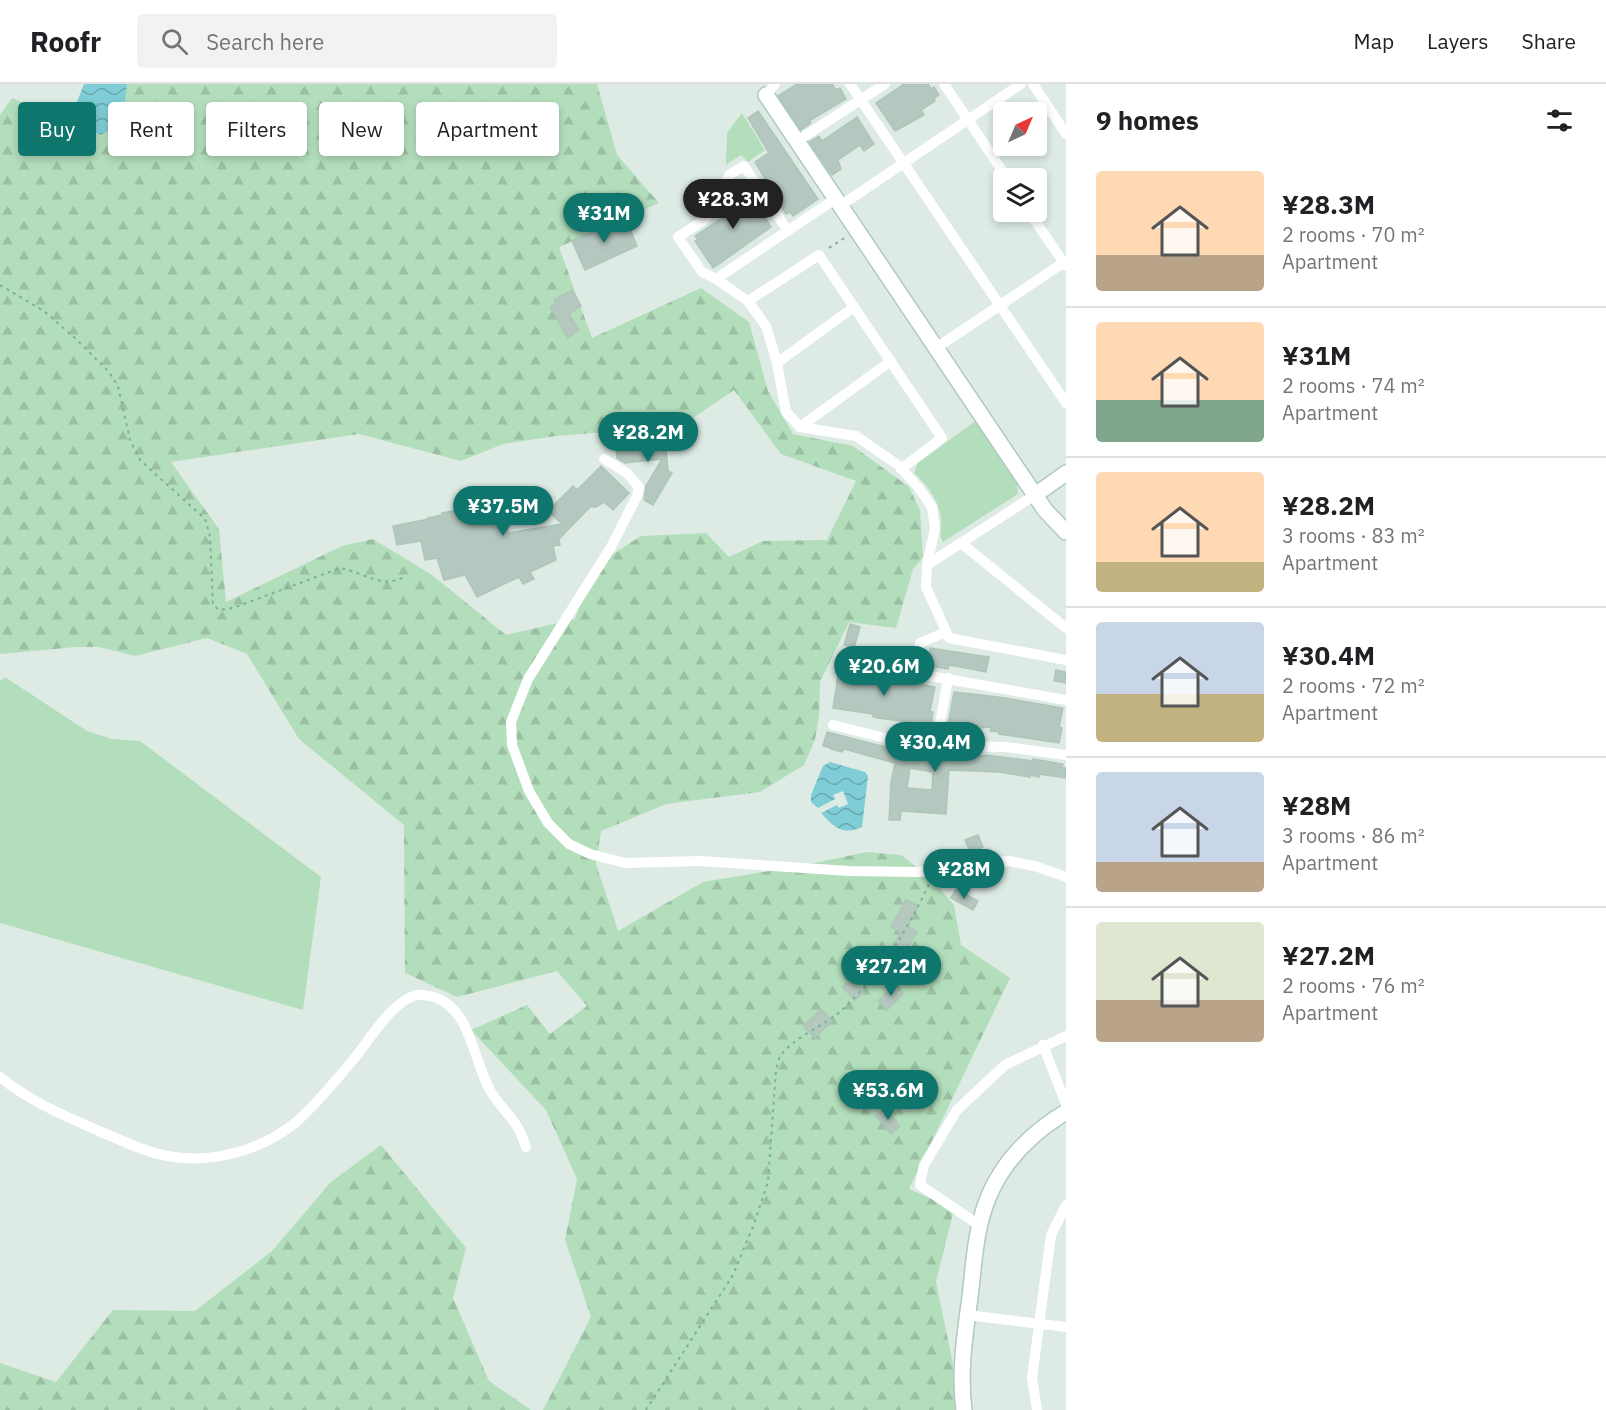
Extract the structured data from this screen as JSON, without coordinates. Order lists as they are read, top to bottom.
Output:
{
  "north": "top right",
  "page": {
    "header": "Roofr",
    "search": "Search here",
    "nav": ["Map", "Layers", "Share"],
    "heading": "9 homes",
    "chip": [
      "Buy",
      "Rent",
      "Filters",
      "New",
      "Apartment"
    ],
    "list": [
      {
        "name": "¥28.3M",
        "note": "2 rooms · 70 m² · Apartment"
      },
      {
        "name": "¥31M",
        "note": "2 rooms · 74 m² · Apartment"
      },
      {
        "name": "¥28.2M",
        "note": "3 rooms · 83 m² · Apartment"
      },
      {
        "name": "¥30.4M",
        "note": "2 rooms · 72 m² · Apartment"
      },
      {
        "name": "¥28M",
        "note": "3 rooms · 86 m² · Apartment"
      },
      {
        "name": "¥27.2M",
        "note": "2 rooms · 76 m² · Apartment"
      }
    ],
    "price": [
      "¥28.3M",
      "¥31M",
      "¥28.2M",
      "¥37.5M",
      "¥20.6M",
      "¥30.4M",
      "¥28M",
      "¥27.2M",
      "¥53.6M"
    ]
  }
}
